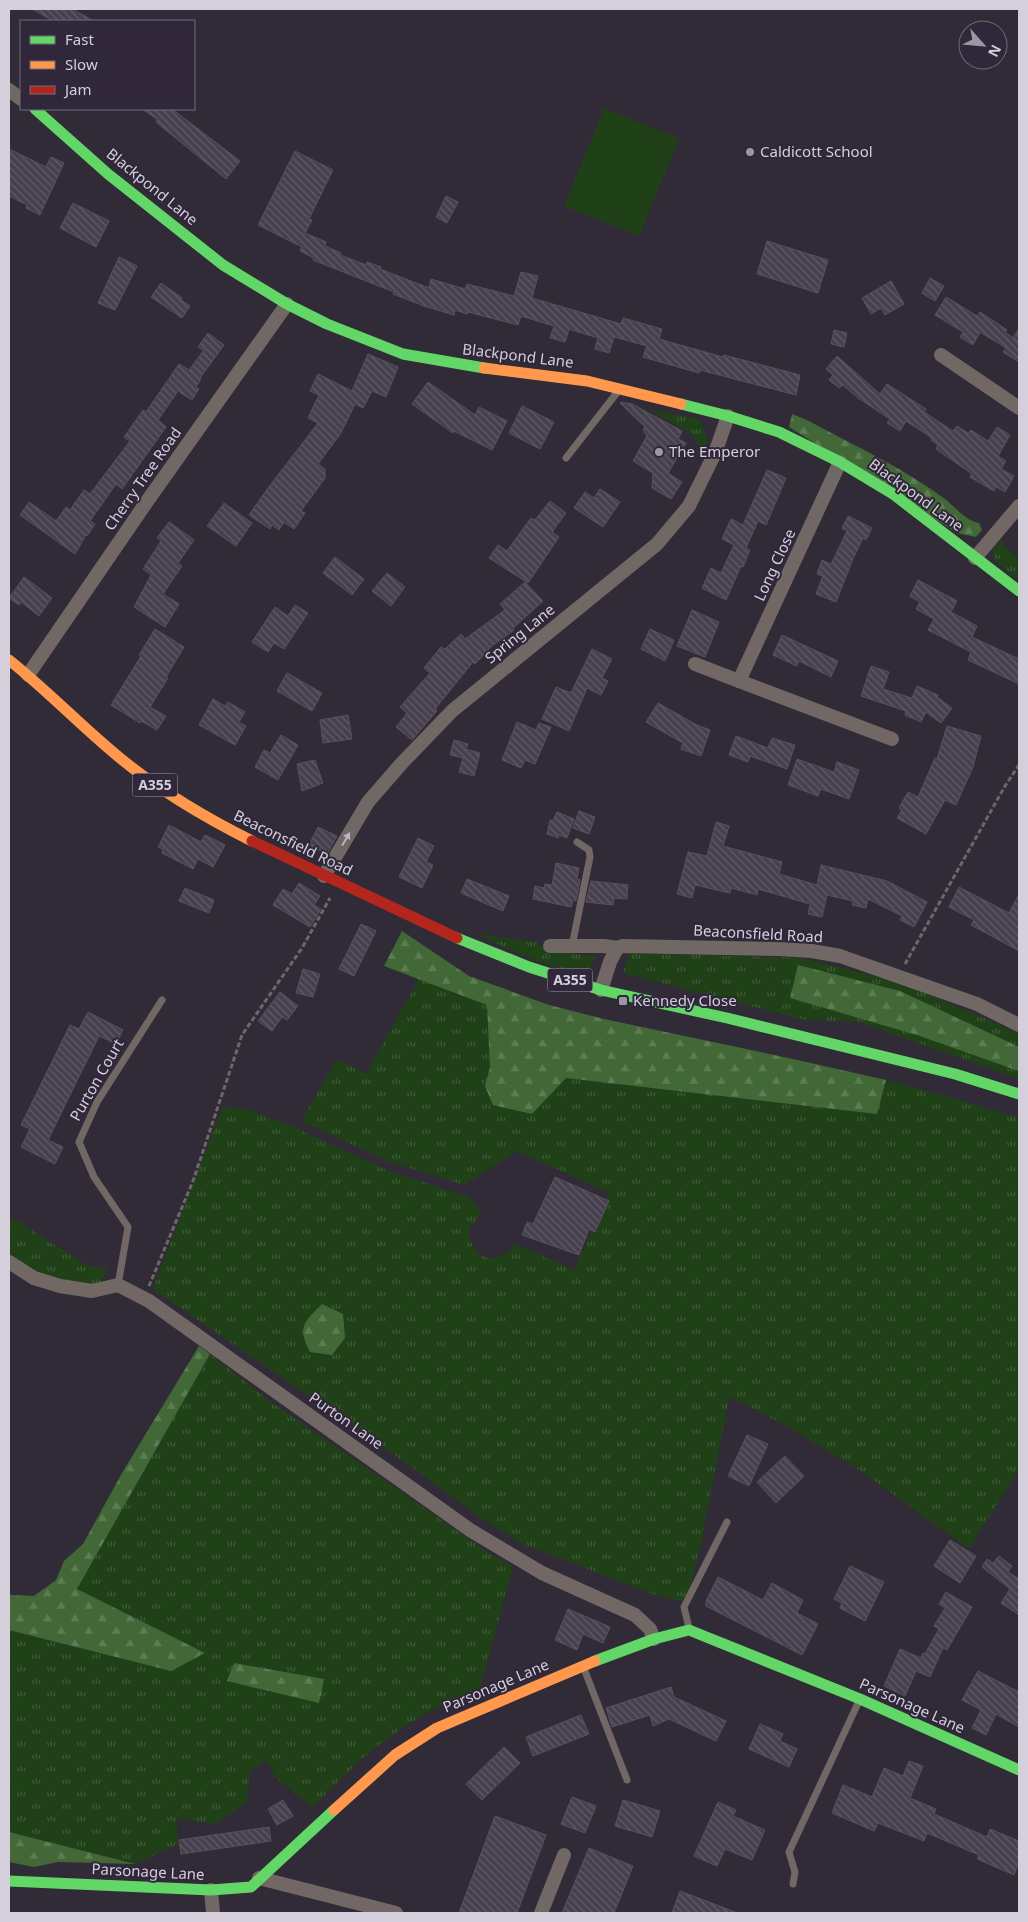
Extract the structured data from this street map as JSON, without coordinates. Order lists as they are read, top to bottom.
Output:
{
  "streets": {
    "street": [
      "Blackpond Lane",
      "Cherry Tree Road",
      "Long Close",
      "Spring Lane",
      "A355",
      "Beaconsfield Road",
      "Purton Lane",
      "Parsonage Lane"
    ],
    "lane": ["Purton Court"]
  },
  "crossings": [
    ["Blackpond Lane", "Cherry Tree Road"],
    ["Blackpond Lane", "Long Close"],
    ["Blackpond Lane", "Spring Lane"],
    ["Cherry Tree Road", "Beaconsfield Road"],
    ["Spring Lane", "Beaconsfield Road"],
    ["Purton Court", "Purton Lane"],
    ["Purton Lane", "Parsonage Lane"]
  ],
  "one_way": ["Spring Lane"],
  "places": {
    "other": ["Caldicott School", "The Emperor"],
    "transit": ["Kennedy Close"]
  },
  "legend": ["Fast", "Slow", "Jam"],
  "north": "bottom right"
}
